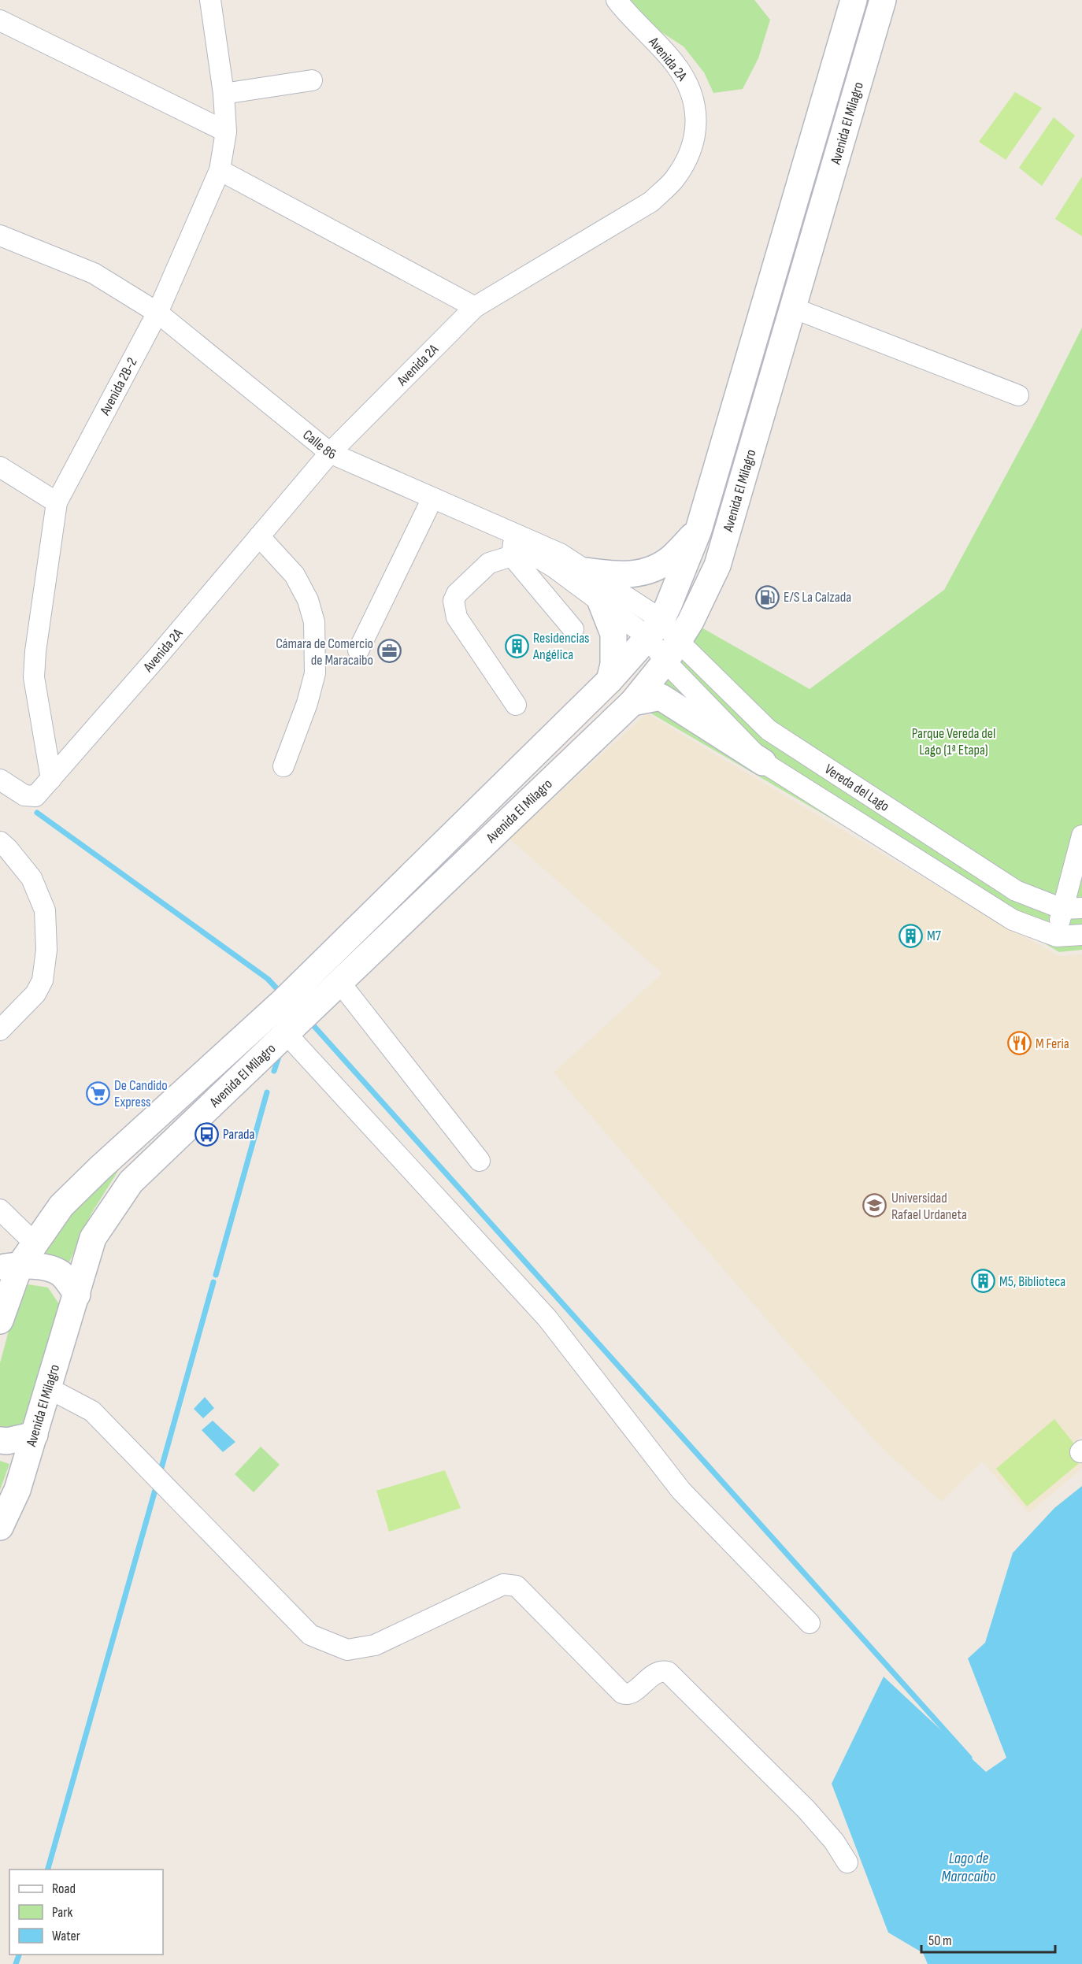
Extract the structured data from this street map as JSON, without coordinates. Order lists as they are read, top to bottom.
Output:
{
  "streets": {
    "main road": ["Avenida El Milagro"],
    "street": [
      "Avenida 2A",
      "Avenida 2B-2",
      "Calle 86",
      "Vereda del Lago"
    ]
  },
  "crossings": [
    ["Avenida 2A", "Avenida 2B-2"],
    ["Avenida 2A", "Calle 86"],
    ["Avenida El Milagro", "Calle 86"],
    ["Avenida El Milagro", "Vereda del Lago"],
    ["Avenida 2B-2", "Calle 86"],
    ["Calle 86", "Vereda del Lago"]
  ],
  "water": ["Lago de Maracaibo"],
  "parks": ["Parque Vereda del Lago (1ª Etapa)"],
  "places": {
    "fuel station": ["E/S La Calzada"],
    "building": ["Residencias Angélica", "M7", "M5, Biblioteca"],
    "office": ["Cámara de Comercio de Maracaibo"],
    "restaurant": ["M Feria"],
    "supermarket": ["De Candido Express"],
    "bus stop": ["Parada"],
    "school or university": ["Universidad Rafael Urdaneta"]
  },
  "legend": ["Road", "Park", "Water"],
  "scale_bar": "50 m"
}
